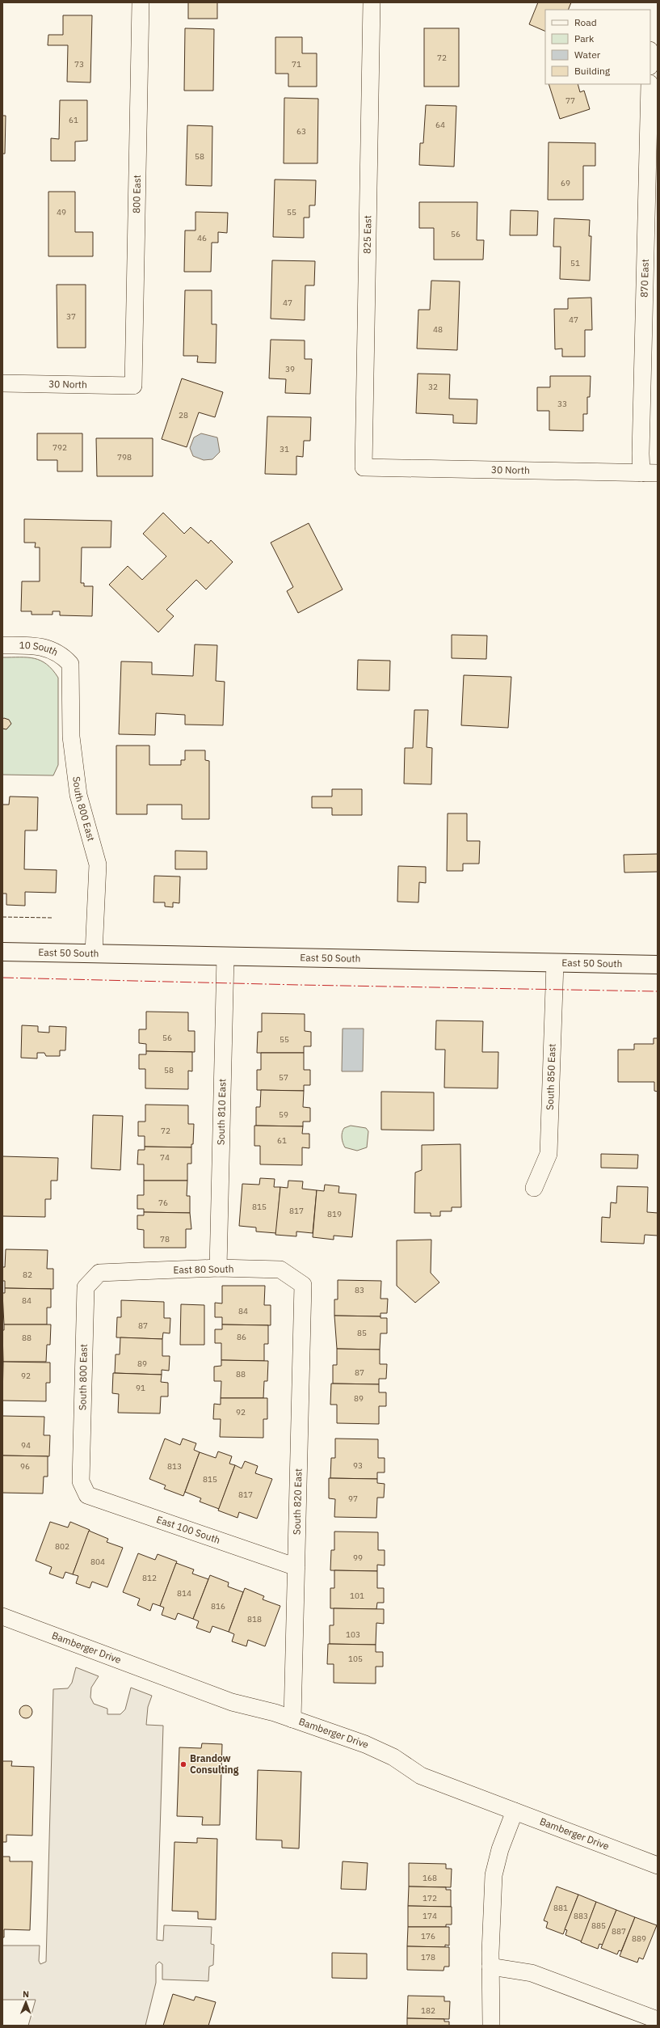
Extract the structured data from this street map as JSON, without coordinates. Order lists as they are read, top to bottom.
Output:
{
  "streets": {
    "main road": ["East 50 South"],
    "street": [
      "800 East",
      "825 East",
      "870 East",
      "30 North",
      "10 South",
      "South 800 East",
      "South 850 East",
      "South 810 East",
      "East 80 South",
      "South 820 East",
      "East 100 South",
      "Bamberger Drive"
    ]
  },
  "crossings": [
    ["800 East", "30 North"],
    ["825 East", "30 North"],
    ["870 East", "30 North"],
    ["10 South", "South 800 East"],
    ["South 800 East", "East 50 South"],
    ["South 800 East", "East 80 South"],
    ["South 800 East", "East 100 South"],
    ["East 50 South", "South 850 East"],
    ["East 50 South", "South 810 East"],
    ["South 810 East", "East 80 South"],
    ["East 80 South", "South 820 East"],
    ["South 820 East", "East 100 South"],
    ["South 820 East", "Bamberger Drive"]
  ],
  "places": ["Brandow Consulting"],
  "house_numbers": [
    "72",
    "73",
    "71",
    "77",
    "61",
    "64",
    "63",
    "58",
    "69",
    "49",
    "55",
    "56",
    "46",
    "51",
    "47",
    "37",
    "47",
    "48",
    "39",
    "32",
    "33",
    "28",
    "792",
    "31",
    "798",
    "56",
    "55",
    "58",
    "57",
    "59",
    "72",
    "61",
    "74",
    "76",
    "815",
    "817",
    "819",
    "78",
    "82",
    "83",
    "84",
    "84",
    "87",
    "85",
    "86",
    "88",
    "89",
    "87",
    "88",
    "92",
    "91",
    "89",
    "92",
    "94",
    "93",
    "96",
    "813",
    "815",
    "817",
    "97",
    "802",
    "99",
    "804",
    "812",
    "814",
    "101",
    "816",
    "818",
    "103",
    "105",
    "168",
    "172",
    "881",
    "174",
    "883",
    "885",
    "887",
    "176",
    "889",
    "178",
    "182"
  ],
  "legend": [
    "Road",
    "Park",
    "Water",
    "Building"
  ],
  "north": "top"
}
